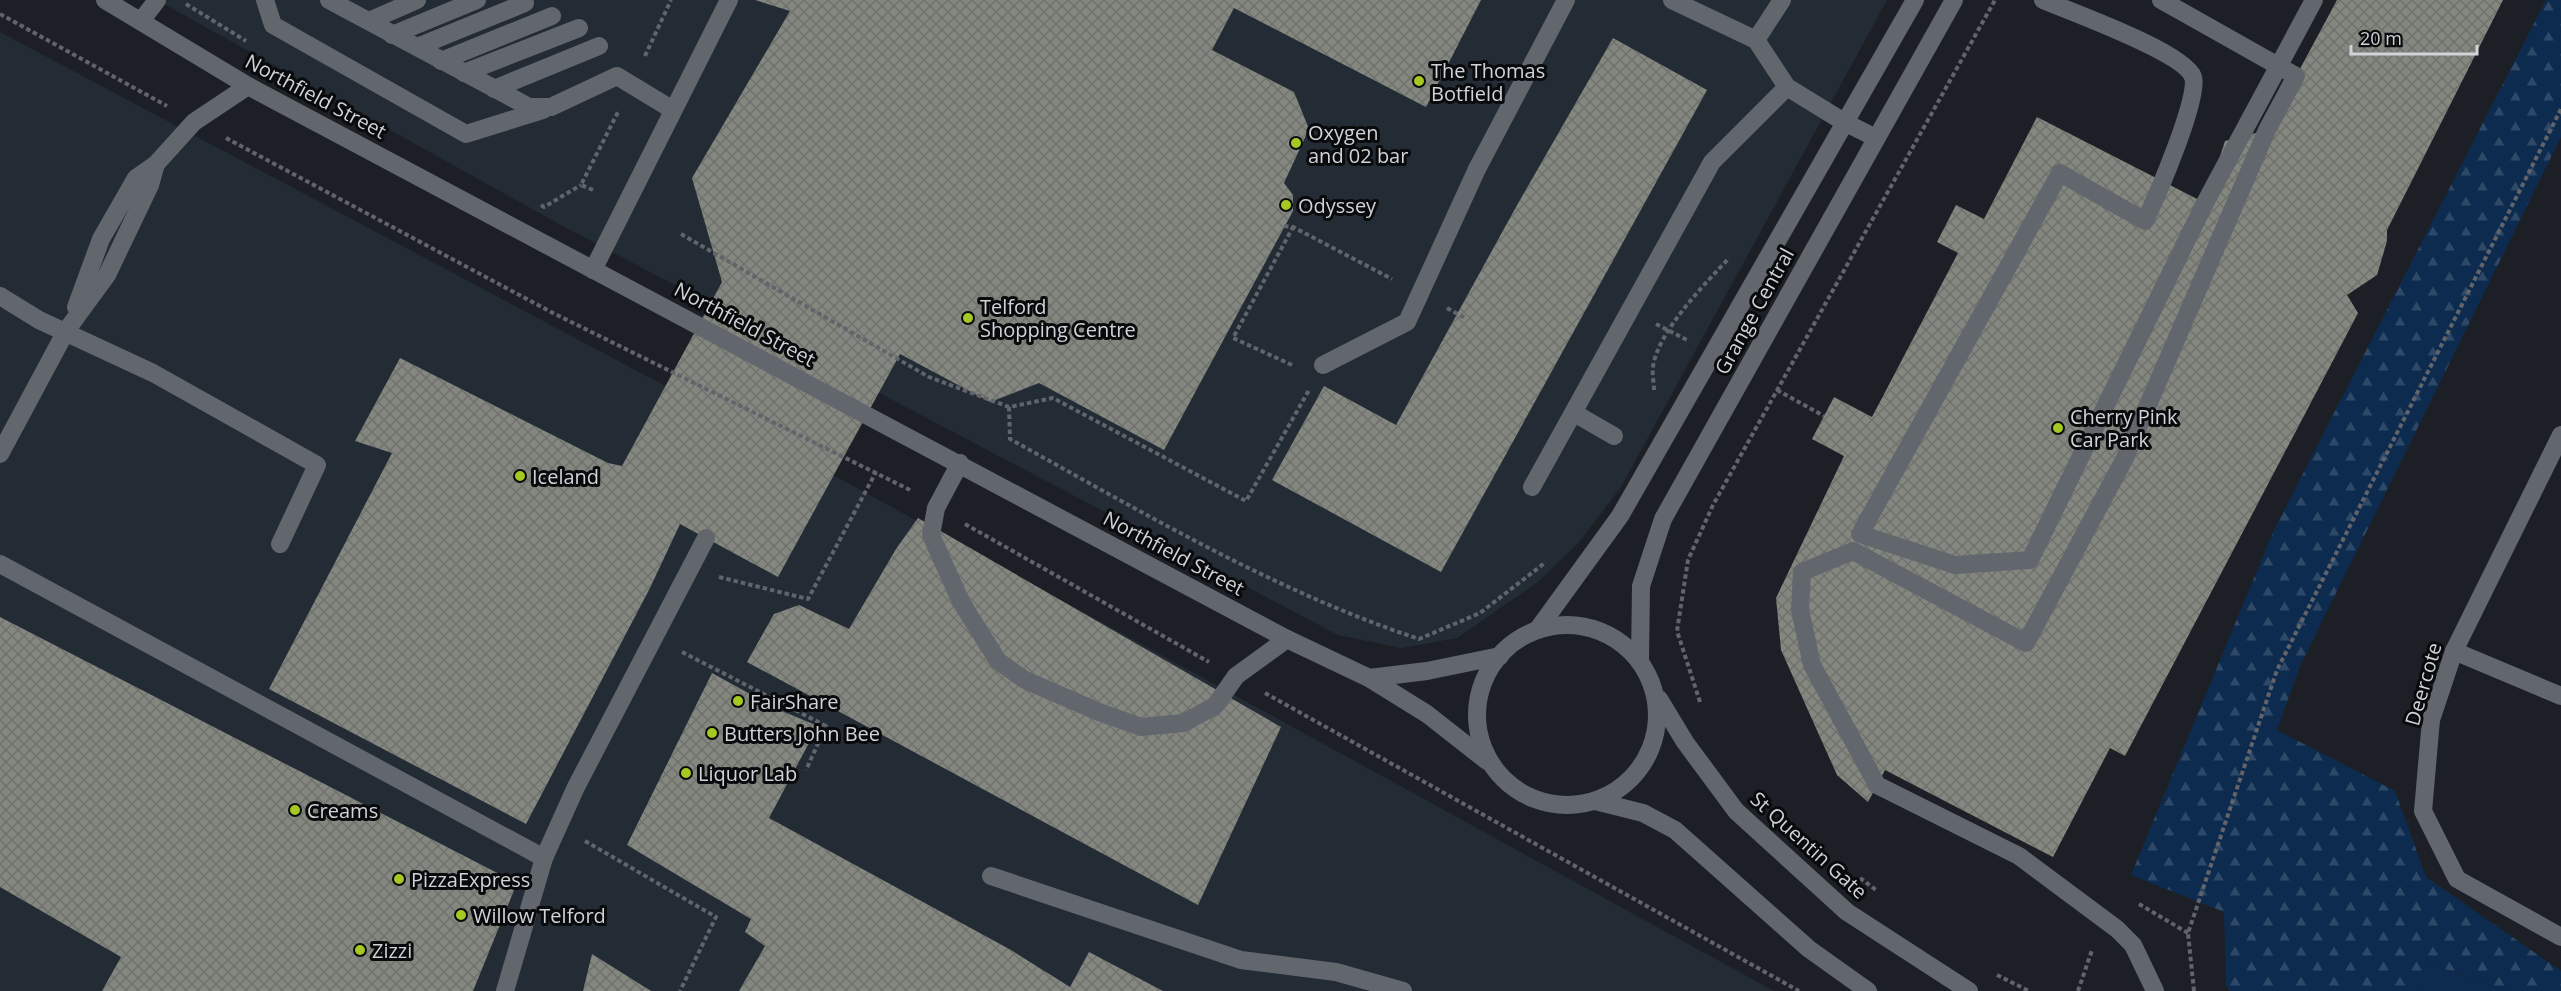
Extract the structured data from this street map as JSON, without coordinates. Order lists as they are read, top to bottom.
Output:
{
  "streets": {
    "street": [
      "Northfield Street",
      "Grange Central",
      "Deercote",
      "St Quentin Gate"
    ]
  },
  "crossings": [
    ["Northfield Street", "Grange Central"],
    ["Northfield Street", "St Quentin Gate"],
    ["Grange Central", "St Quentin Gate"]
  ],
  "places": [
    "The Thomas Botfield",
    "Oxygen and 02 bar",
    "Odyssey",
    "Telford Shopping Centre",
    "Cherry Pink Car Park",
    "Iceland",
    "FairShare",
    "Butters John Bee",
    "Liquor Lab",
    "Creams",
    "PizzaExpress",
    "Willow Telford",
    "Zizzi"
  ],
  "scale_bar": "20 m"
}
